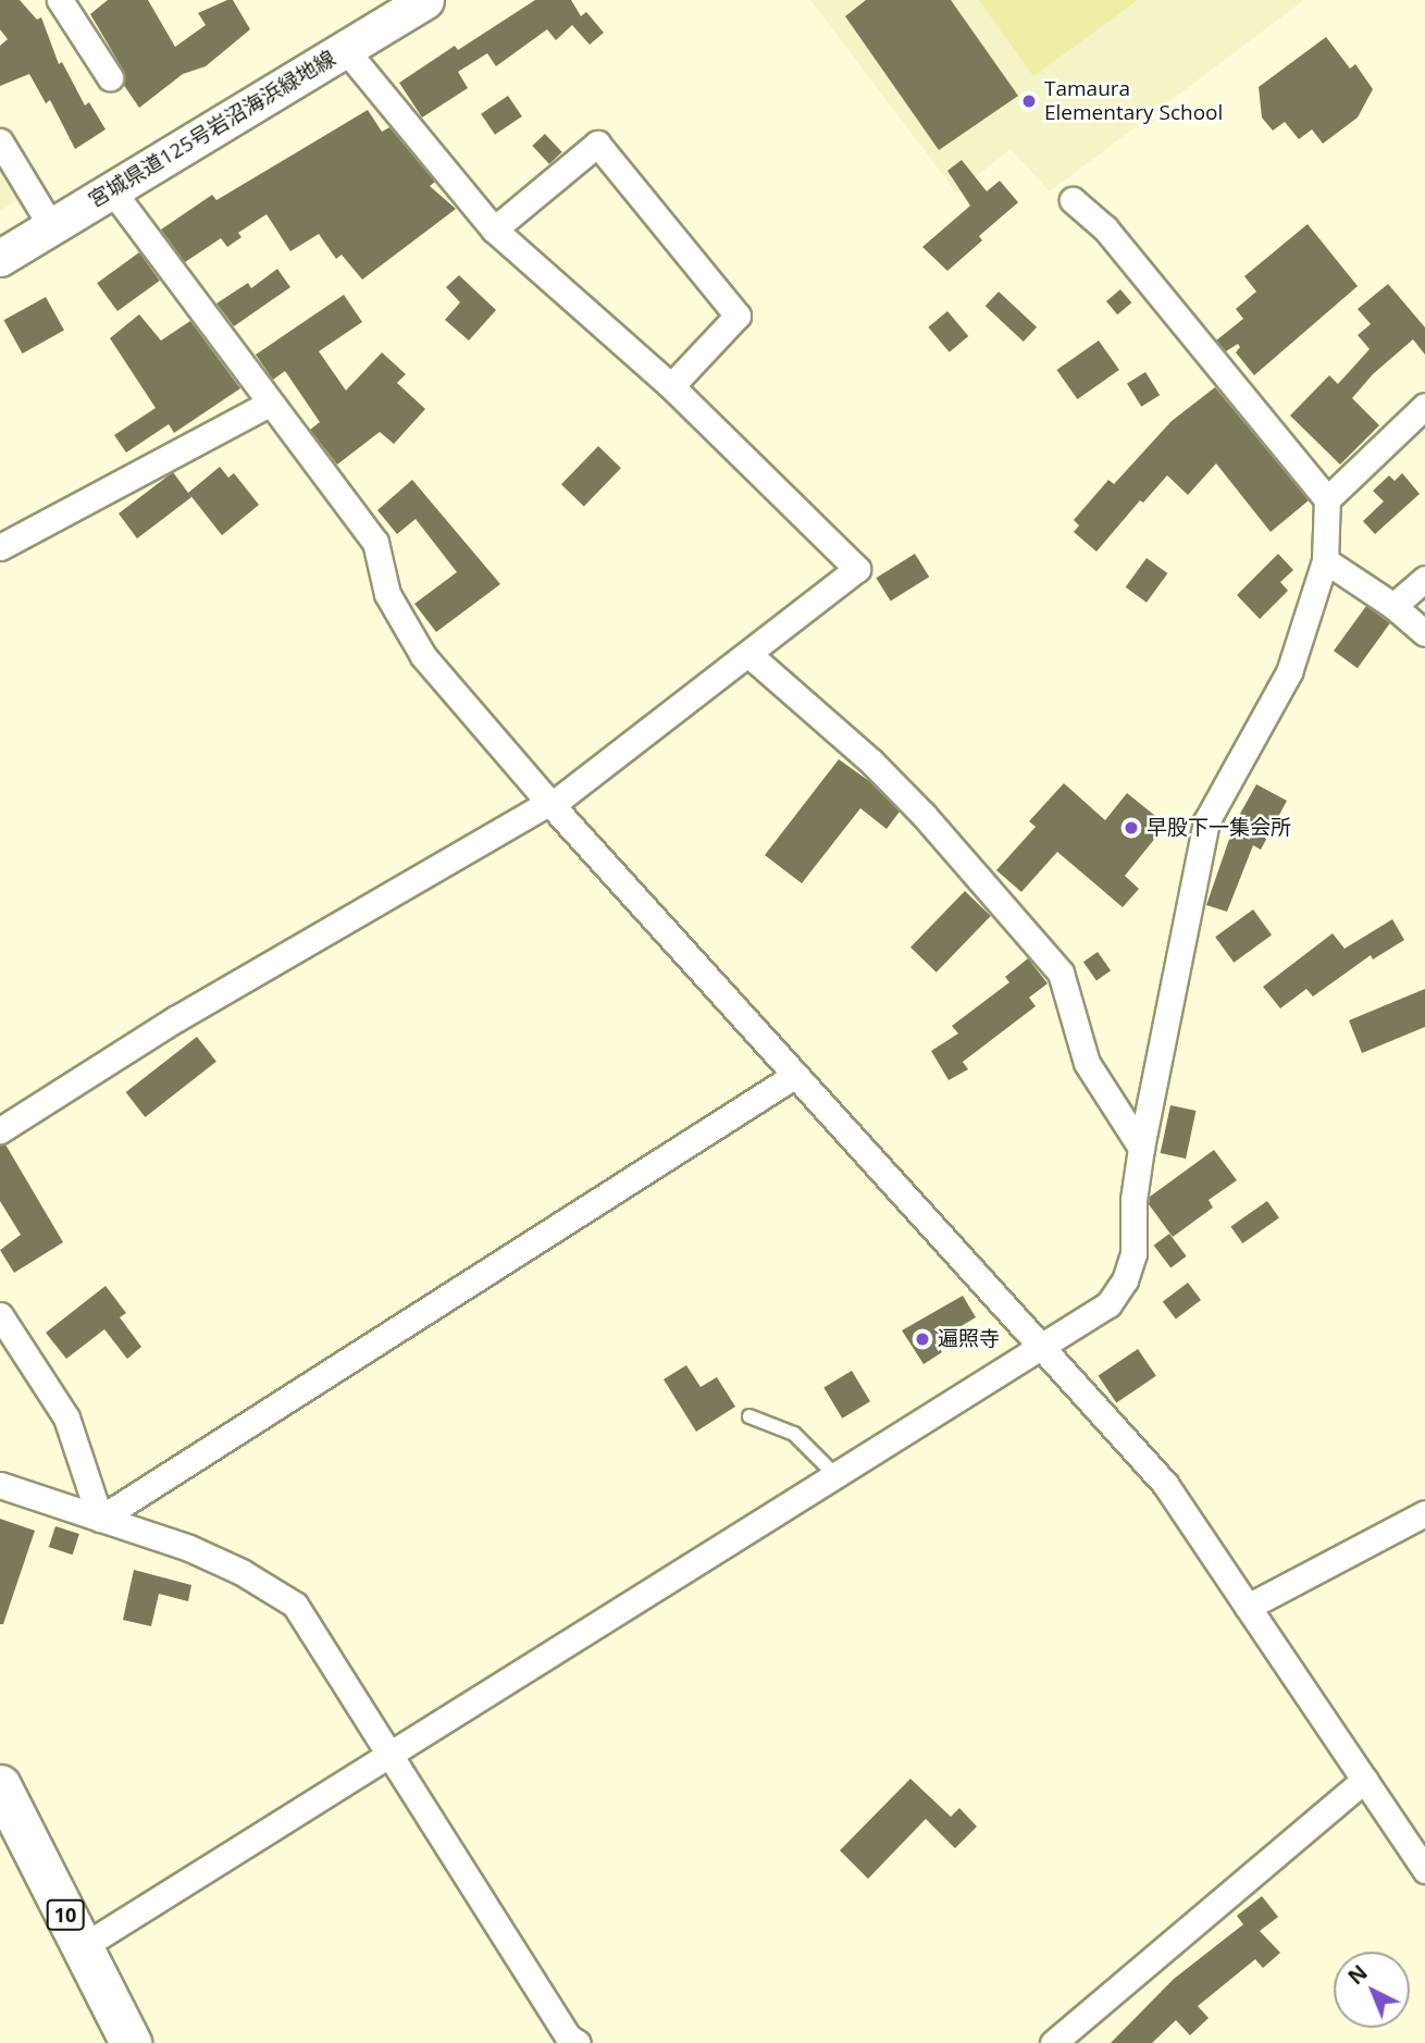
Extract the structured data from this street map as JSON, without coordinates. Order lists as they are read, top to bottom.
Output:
{
  "streets": {
    "main road": ["宮城県道125号岩沼海浜緑地線", "10"]
  },
  "places": ["Tamaura Elementary School", "早股下一集会所", "遍照寺"],
  "north": "top left"
}
